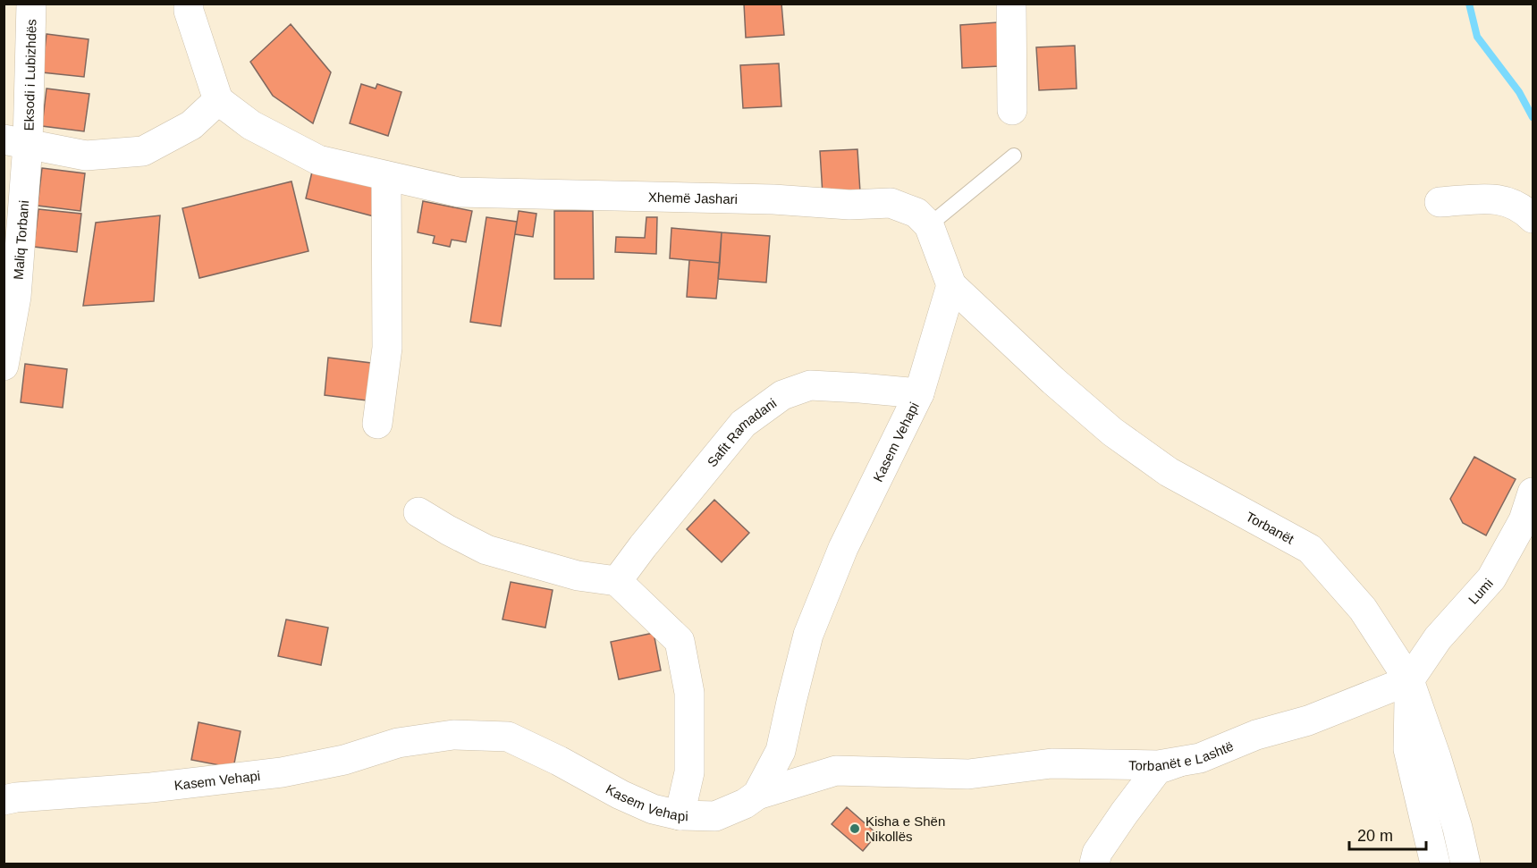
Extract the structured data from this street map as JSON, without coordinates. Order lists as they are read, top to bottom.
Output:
{
  "streets": {
    "street": [
      "Eksodi i Lubizhdës",
      "Xhemë Jashari",
      "Maliq Torbani",
      "Safit Ramadani",
      "Kasem Vehapi",
      "Torbanët",
      "Lumi",
      "Torbanët e Lashtë"
    ]
  },
  "crossings": [
    ["Eksodi i Lubizhdës", "Maliq Torbani"],
    ["Safit Ramadani", "Kasem Vehapi"],
    ["Kasem Vehapi", "Torbanët"],
    ["Kasem Vehapi", "Torbanët e Lashtë"],
    ["Torbanët", "Lumi"],
    ["Torbanët", "Torbanët e Lashtë"],
    ["Lumi", "Torbanët e Lashtë"]
  ],
  "places": ["Kisha e Shën Nikollës"],
  "scale_bar": "20 m"
}
